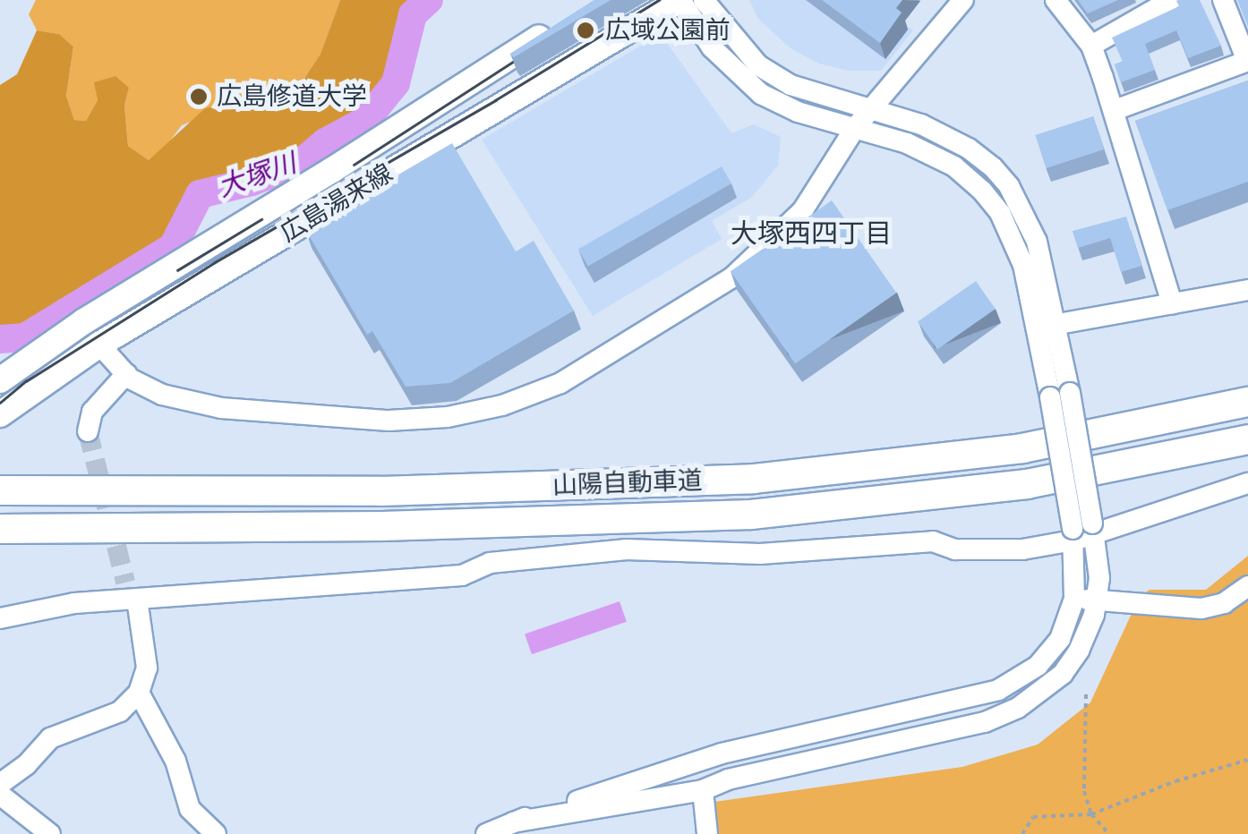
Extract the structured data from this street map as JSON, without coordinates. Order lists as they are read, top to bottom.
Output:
{
  "streets": {
    "highway": ["山陽自動車道"],
    "main road": ["広島湯来線"]
  },
  "districts": ["大塚西四丁目"],
  "water": ["大塚川"],
  "places": ["広域公園前", "広島修道大学"]
}
